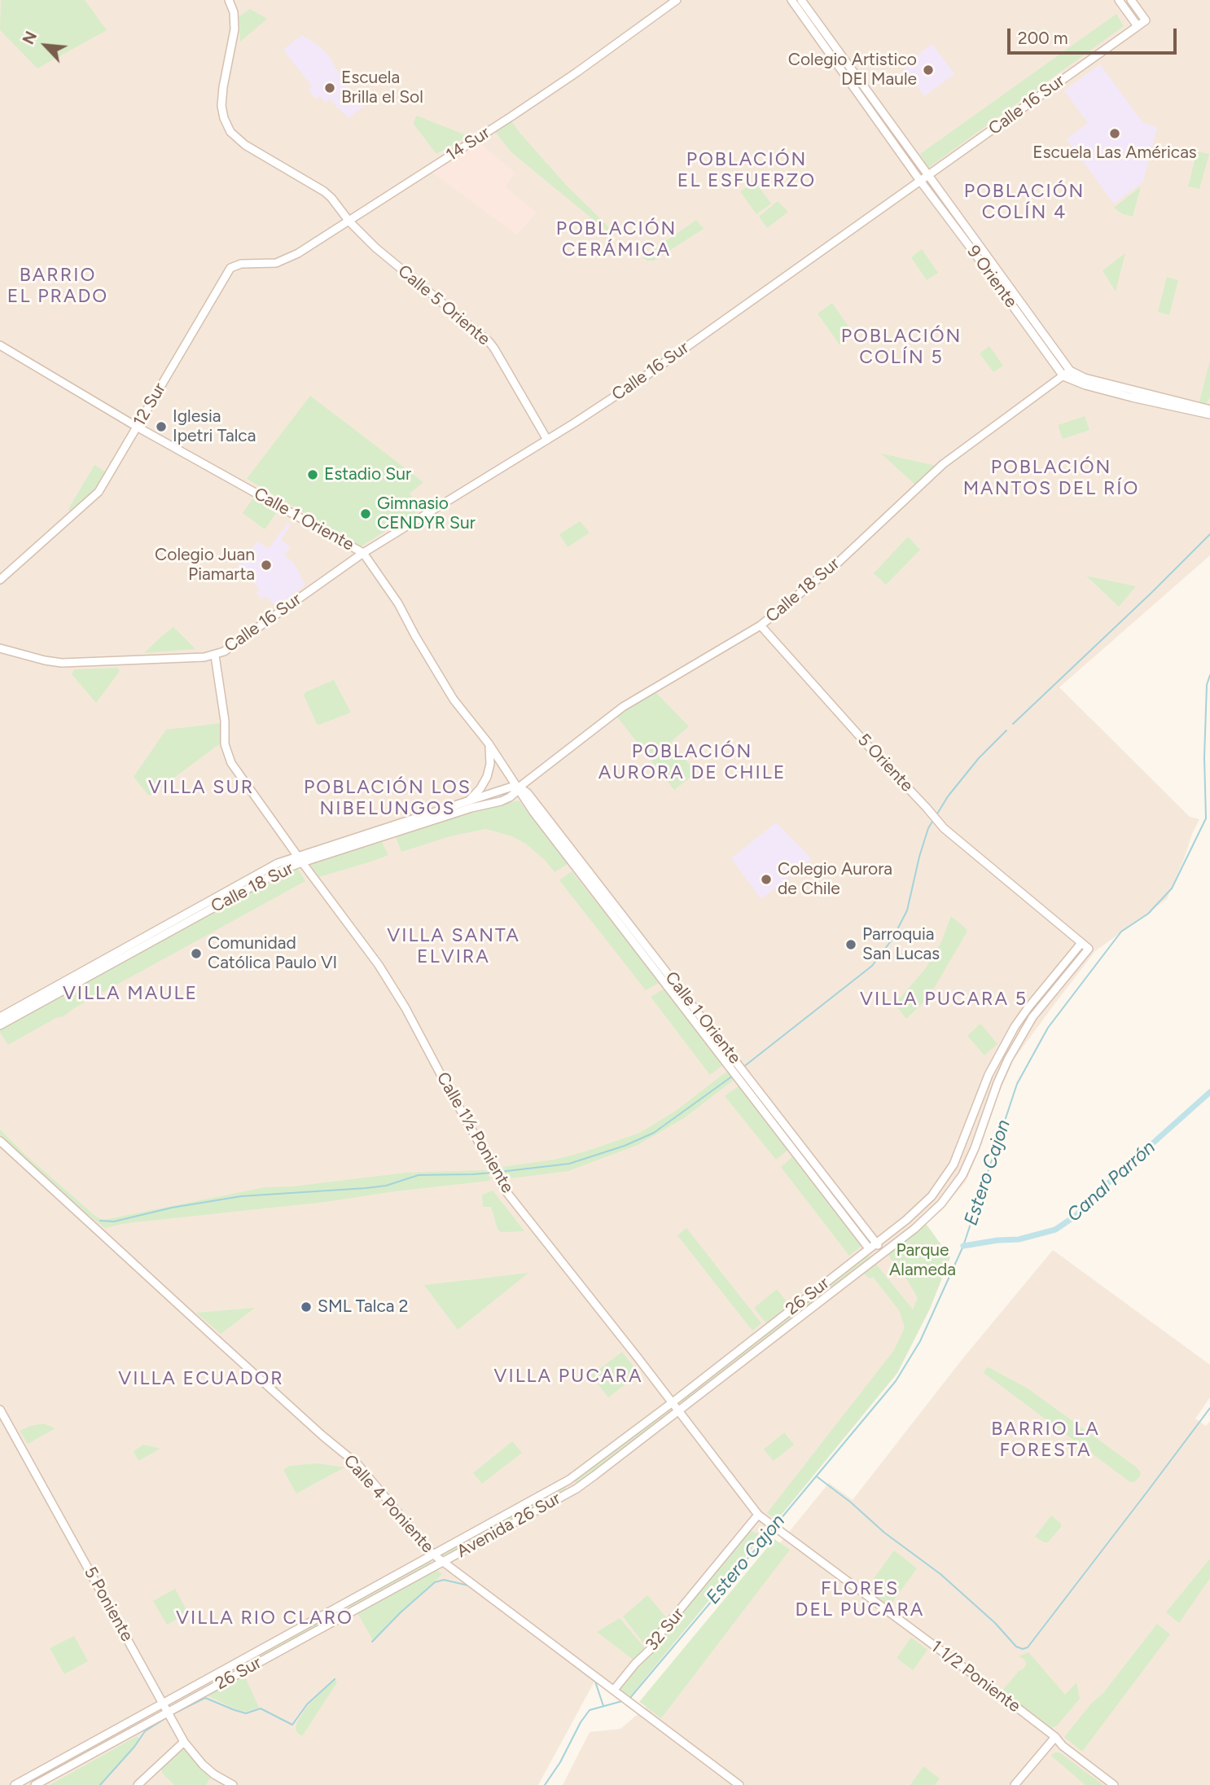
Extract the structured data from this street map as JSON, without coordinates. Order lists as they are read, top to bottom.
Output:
{
  "streets": {
    "street": [
      "Calle 16 Sur",
      "14 Sur",
      "9 Oriente",
      "Calle 5 Oriente",
      "12 Sur",
      "Calle 1 Oriente",
      "Calle 18 Sur",
      "5 Oriente",
      "Calle 1½ Poniente",
      "26 Sur",
      "Calle 4 Poniente",
      "Avenida 26 Sur",
      "5 Poniente",
      "32 Sur",
      "1 1/2 Poniente"
    ]
  },
  "crossings": [
    ["Calle 16 Sur", "9 Oriente"],
    ["Calle 16 Sur", "Calle 5 Oriente"],
    ["Calle 16 Sur", "Calle 1 Oriente"],
    ["Calle 16 Sur", "Calle 1½ Poniente"],
    ["14 Sur", "Calle 5 Oriente"],
    ["14 Sur", "12 Sur"],
    ["9 Oriente", "Calle 18 Sur"],
    ["12 Sur", "Calle 1 Oriente"],
    ["Calle 1 Oriente", "Calle 18 Sur"],
    ["Calle 1 Oriente", "26 Sur"],
    ["Calle 18 Sur", "5 Oriente"],
    ["Calle 18 Sur", "Calle 1½ Poniente"],
    ["5 Oriente", "26 Sur"],
    ["Calle 1½ Poniente", "26 Sur"],
    ["Calle 1½ Poniente", "32 Sur"],
    ["Calle 1½ Poniente", "1 1/2 Poniente"],
    ["26 Sur", "Calle 4 Poniente"],
    ["26 Sur", "Avenida 26 Sur"],
    ["26 Sur", "5 Poniente"],
    ["Calle 4 Poniente", "Avenida 26 Sur"],
    ["Calle 4 Poniente", "32 Sur"]
  ],
  "districts": [
    "POBLACIÓN EL ESFUERZO",
    "POBLACIÓN COLÍN 4",
    "POBLACIÓN CERÁMICA",
    "BARRIO EL PRADO",
    "POBLACIÓN COLÍN 5",
    "POBLACIÓN MANTOS DEL RÍO",
    "POBLACIÓN AURORA DE CHILE",
    "VILLA SUR",
    "POBLACIÓN LOS NIBELUNGOS",
    "VILLA SANTA ELVIRA",
    "VILLA MAULE",
    "VILLA PUCARA 5",
    "VILLA PUCARA",
    "VILLA ECUADOR",
    "BARRIO LA FORESTA",
    "FLORES DEL PUCARA",
    "VILLA RIO CLARO"
  ],
  "water": ["Estero Cajon", "Canal Parrón"],
  "parks": ["Parque Alameda"],
  "places": [
    "Colegio Artistico DEl Maule",
    "Escuela Brilla el Sol",
    "Escuela Las Américas",
    "Iglesia Ipetri Talca",
    "Estadio Sur",
    "Gimnasio CENDYR Sur",
    "Colegio Juan Piamarta",
    "Colegio Aurora de Chile",
    "Parroquia San Lucas",
    "Comunidad Católica Paulo VI",
    "SML Talca 2"
  ],
  "scale_bar": "200 m",
  "north": "top left"
}
